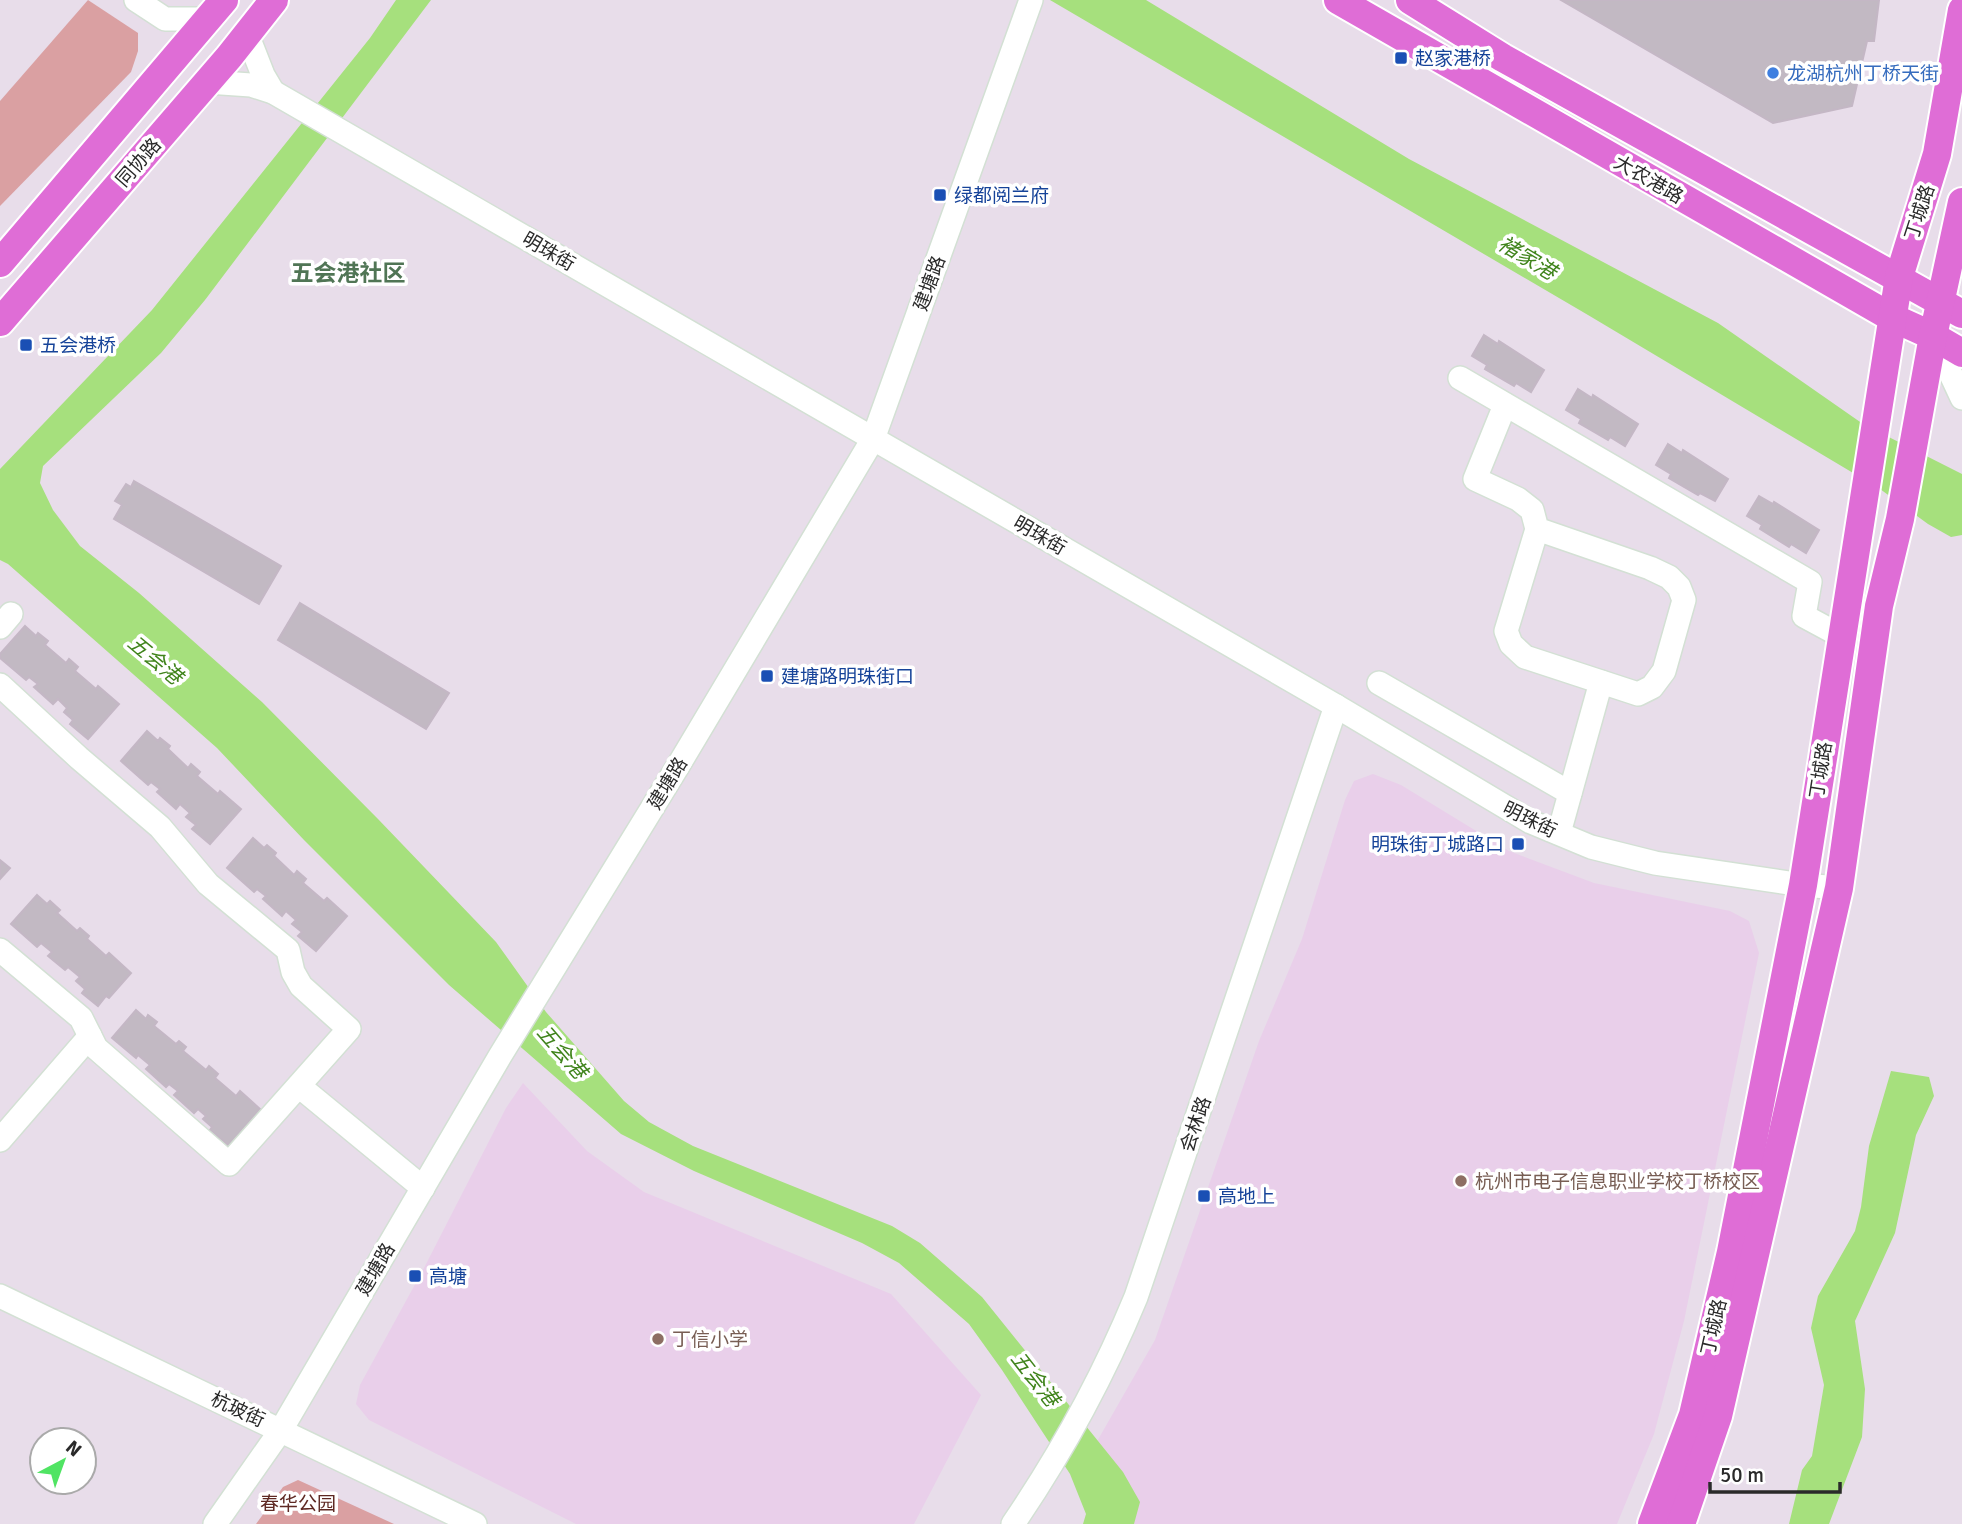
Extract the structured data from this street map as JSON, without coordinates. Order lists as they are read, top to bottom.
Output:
{
  "streets": {
    "main road": ["同协路", "大农港路", "丁城路"],
    "street": [
      "明珠街",
      "建塘路",
      "会林路",
      "杭玻街"
    ]
  },
  "crossings": [
    ["同协路", "明珠街"],
    ["大农港路", "丁城路"],
    ["丁城路", "明珠街"],
    ["明珠街", "建塘路"],
    ["明珠街", "会林路"],
    ["建塘路", "杭玻街"]
  ],
  "districts": ["五会港社区"],
  "water": ["褚家港", "五会港"],
  "parks": ["春华公园"],
  "places": {
    "transit": [
      "赵家港桥",
      "绿都阅兰府",
      "五会港桥",
      "建塘路明珠街口",
      "明珠街丁城路口",
      "高地上",
      "高塘"
    ],
    "other": ["龙湖杭州丁桥天街", "杭州市电子信息职业学校丁桥校区", "丁信小学"]
  },
  "scale_bar": "50 m",
  "north": "top right"
}
